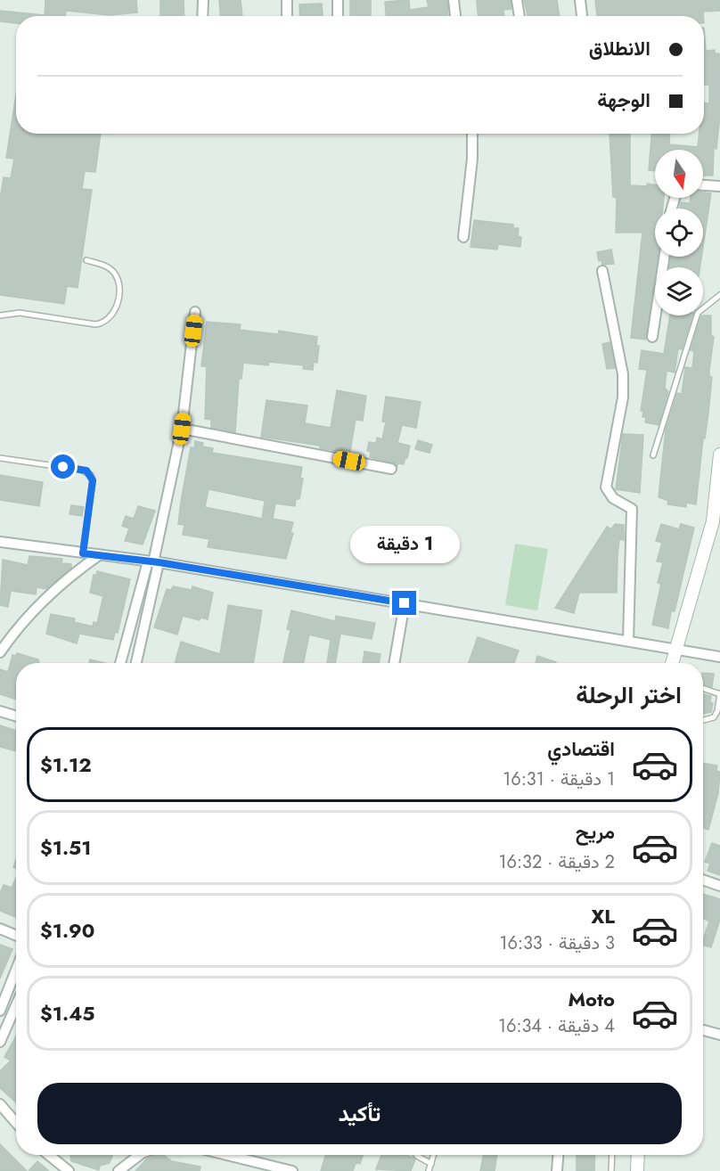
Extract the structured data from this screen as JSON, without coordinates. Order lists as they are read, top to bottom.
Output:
{
  "north": "bottom",
  "page": {
    "banner": ["الانطلاق", "الوجهة"],
    "bubble": "1 دقيقة",
    "heading": "اختر الرحلة",
    "list": [
      {
        "name": "اقتصادي",
        "note": "1 دقيقة · 16:31",
        "value": "$1.12"
      },
      {
        "name": "مريح",
        "note": "2 دقيقة · 16:32",
        "value": "$1.51"
      },
      {
        "name": "XL",
        "note": "3 دقيقة · 16:33",
        "value": "$1.90"
      },
      {
        "name": "Moto",
        "note": "4 دقيقة · 16:34",
        "value": "$1.45"
      }
    ],
    "buttons": "تأكيد"
  }
}
